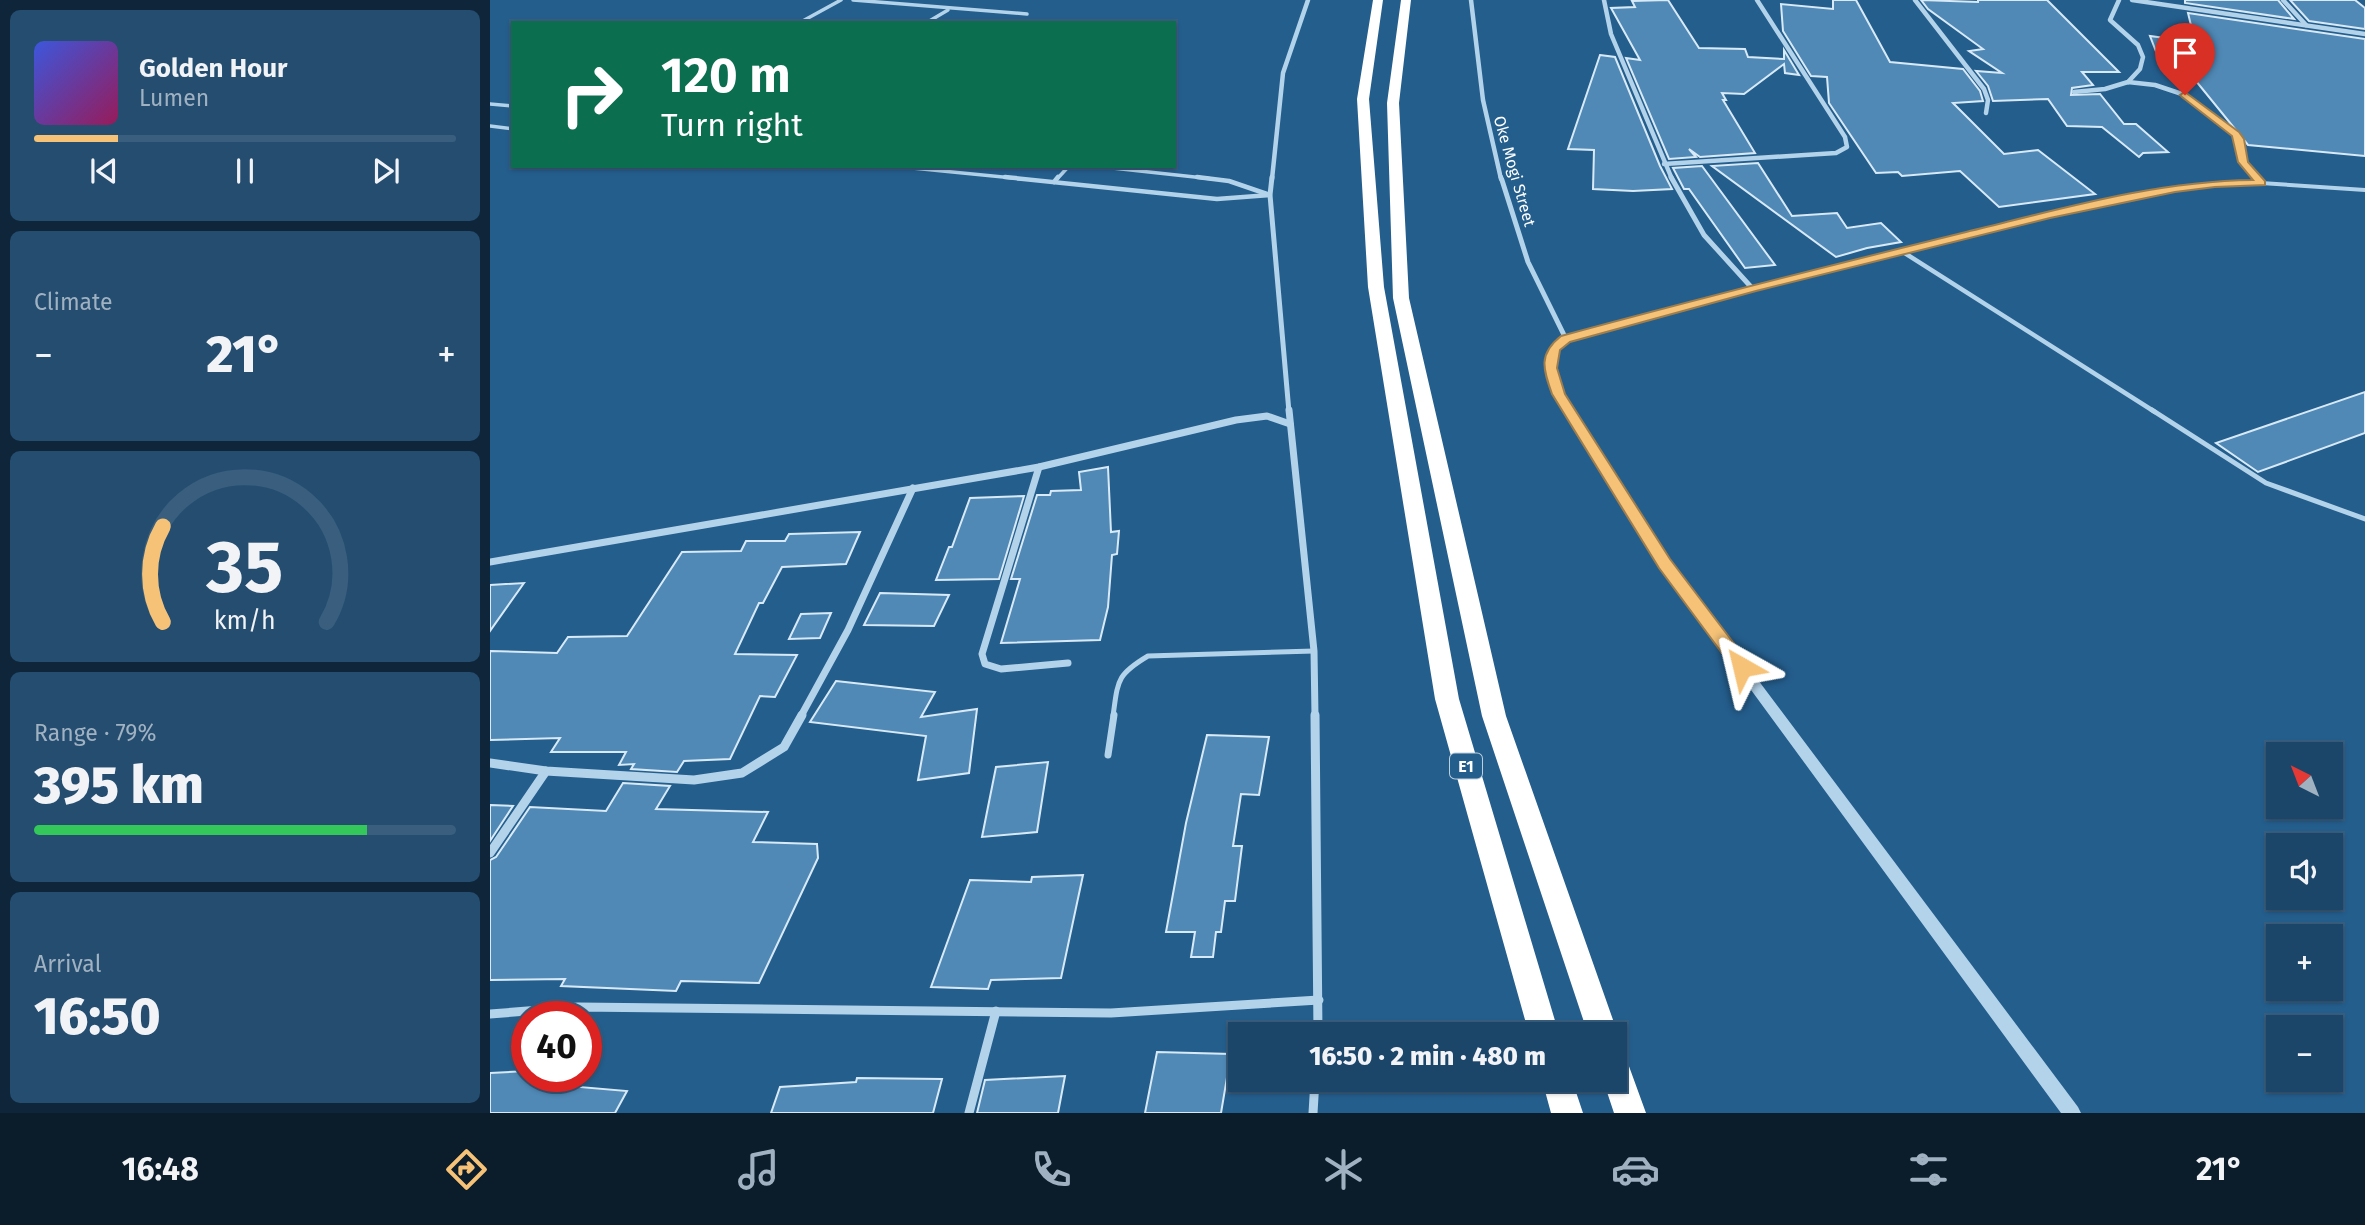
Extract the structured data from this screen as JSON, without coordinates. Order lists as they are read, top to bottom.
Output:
{
  "streets": {
    "highway": ["E1"],
    "street": ["Oke Mogi Street"]
  },
  "north": "top left",
  "page": {
    "turn": ["120 m", "Turn right"],
    "song": ["Golden Hour", "Lumen"],
    "tile": [
      "Climate",
      ["Range · 79%", "395 km"],
      ["Arrival", "16:50"]
    ],
    "heat": ["−", "21°", "+"],
    "map_buttons": ["+", "−"],
    "limit": "40",
    "trip": "16:50 · 2 min · 480 m",
    "tabs": ["16:48", "21°"],
    "gauge": ["35", "km/h"]
  }
}
